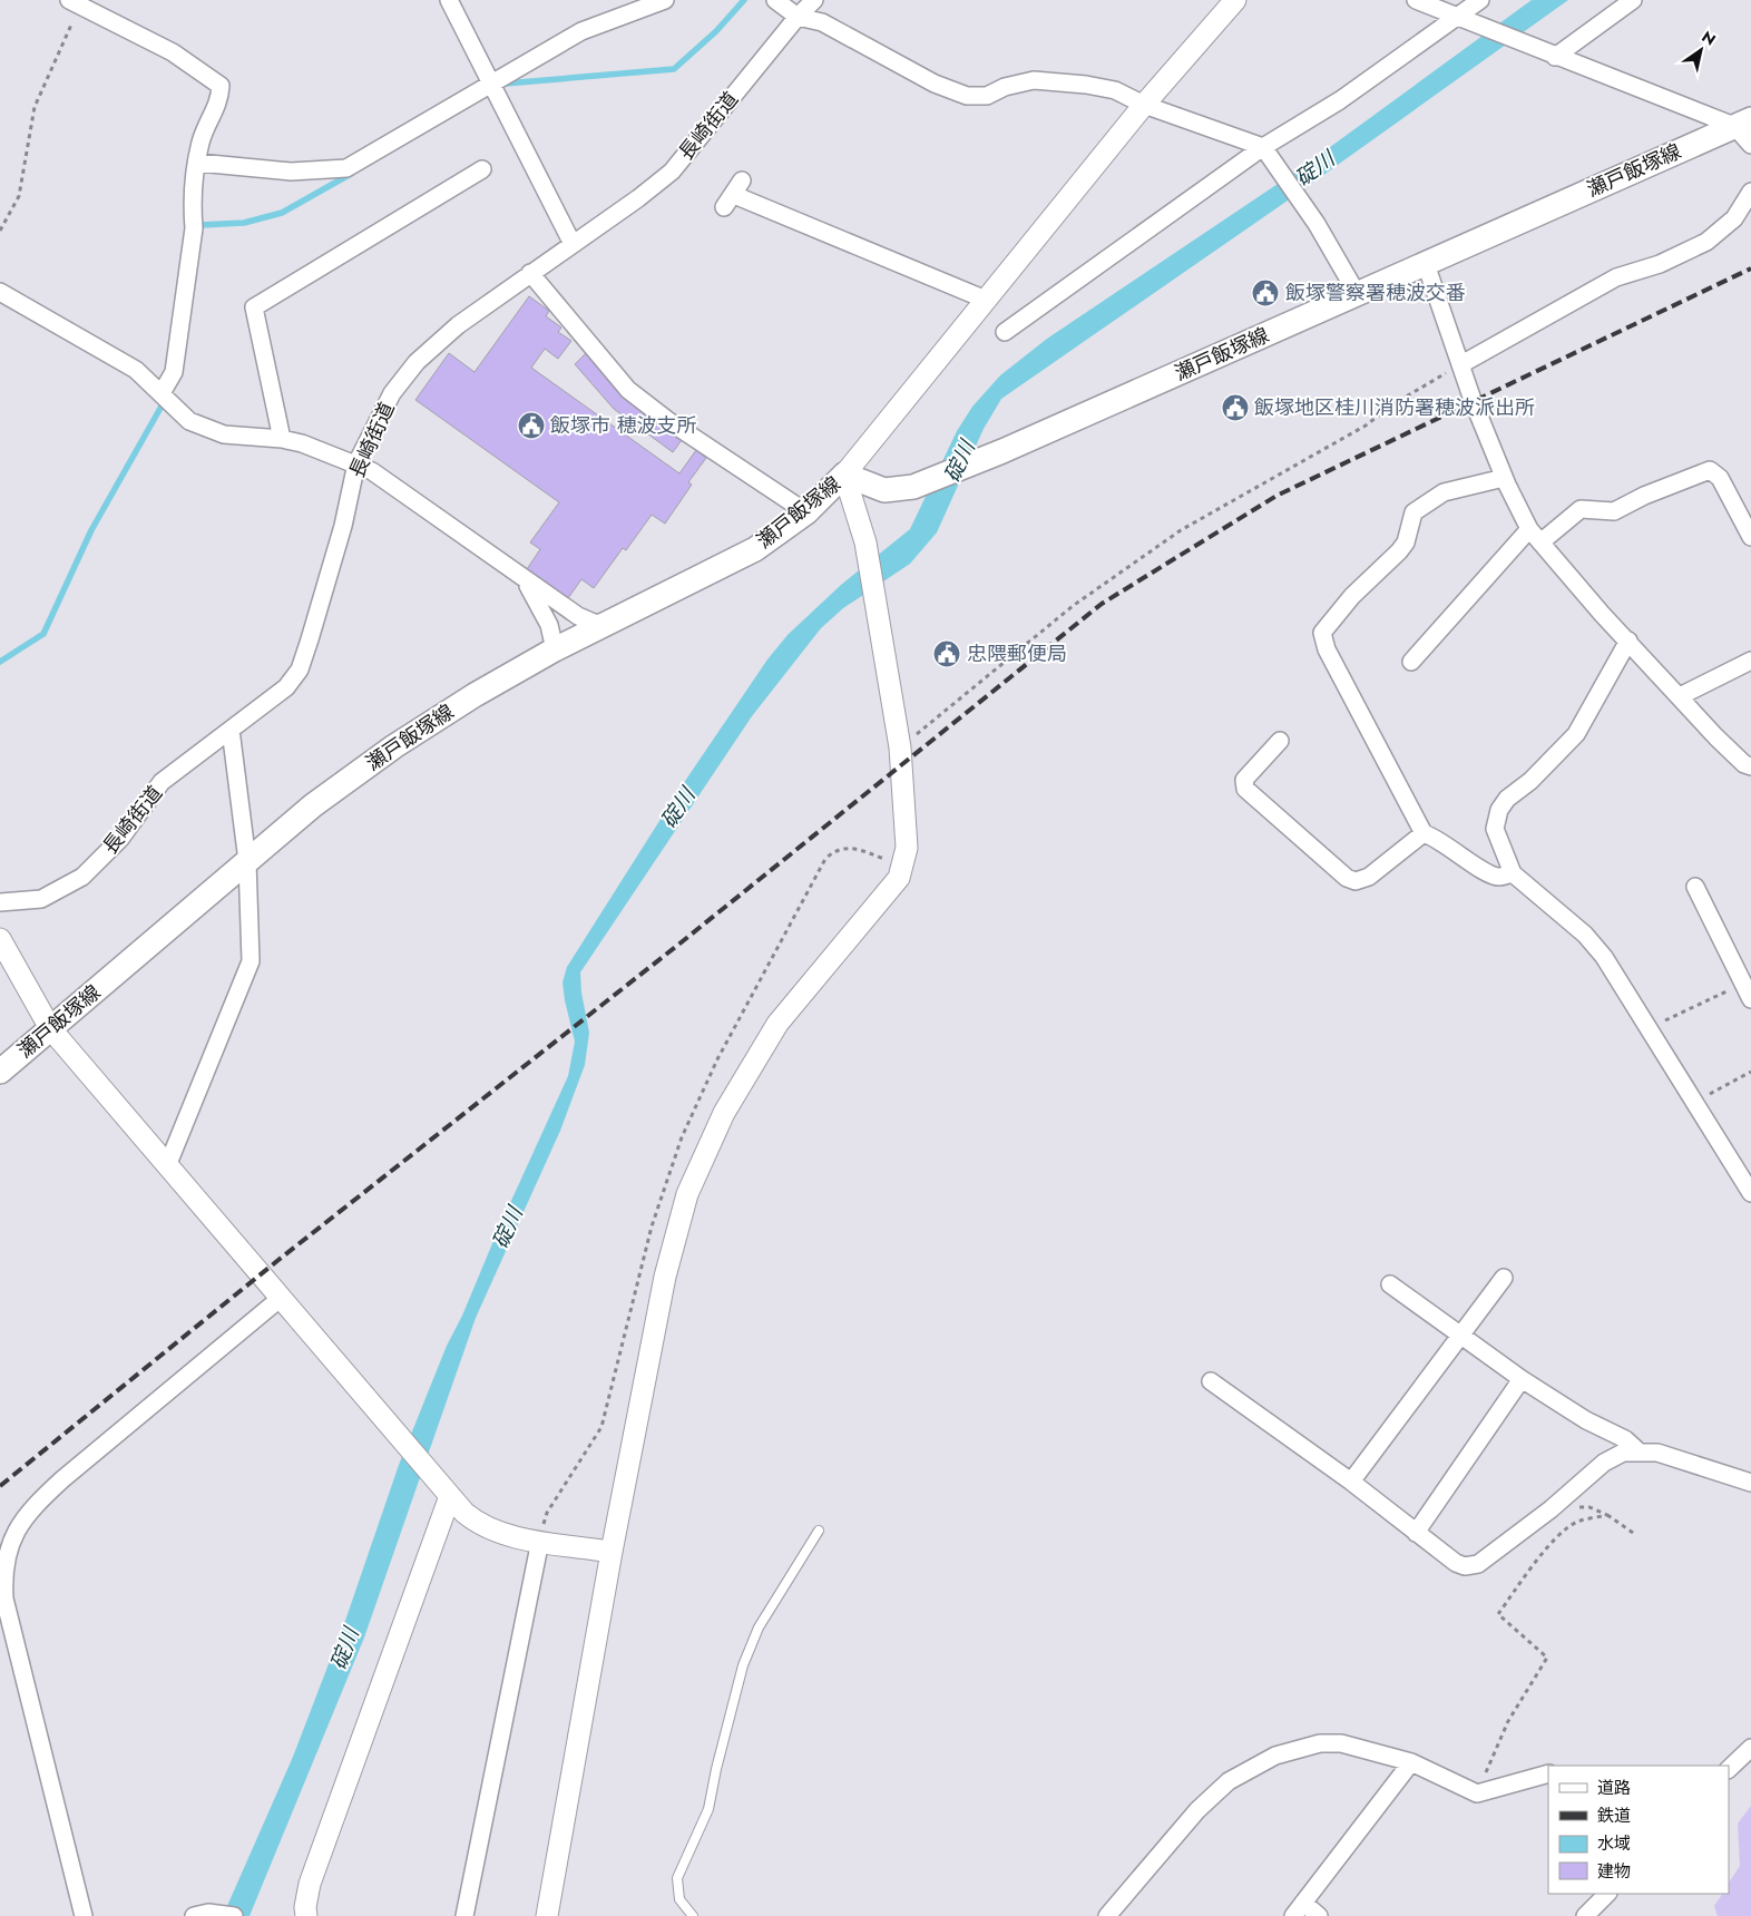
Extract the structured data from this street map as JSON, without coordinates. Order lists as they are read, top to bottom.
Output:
{
  "streets": {
    "main road": ["瀬戸飯塚線"],
    "street": ["長崎街道"]
  },
  "water": ["碇川"],
  "places": {
    "public building": [
      "飯塚警察署穂波交番",
      "飯塚地区桂川消防署穂波派出所",
      "飯塚市 穂波支所",
      "忠隈郵便局"
    ]
  },
  "legend": [
    "道路",
    "鉄道",
    "水域",
    "建物"
  ],
  "north": "top right"
}
